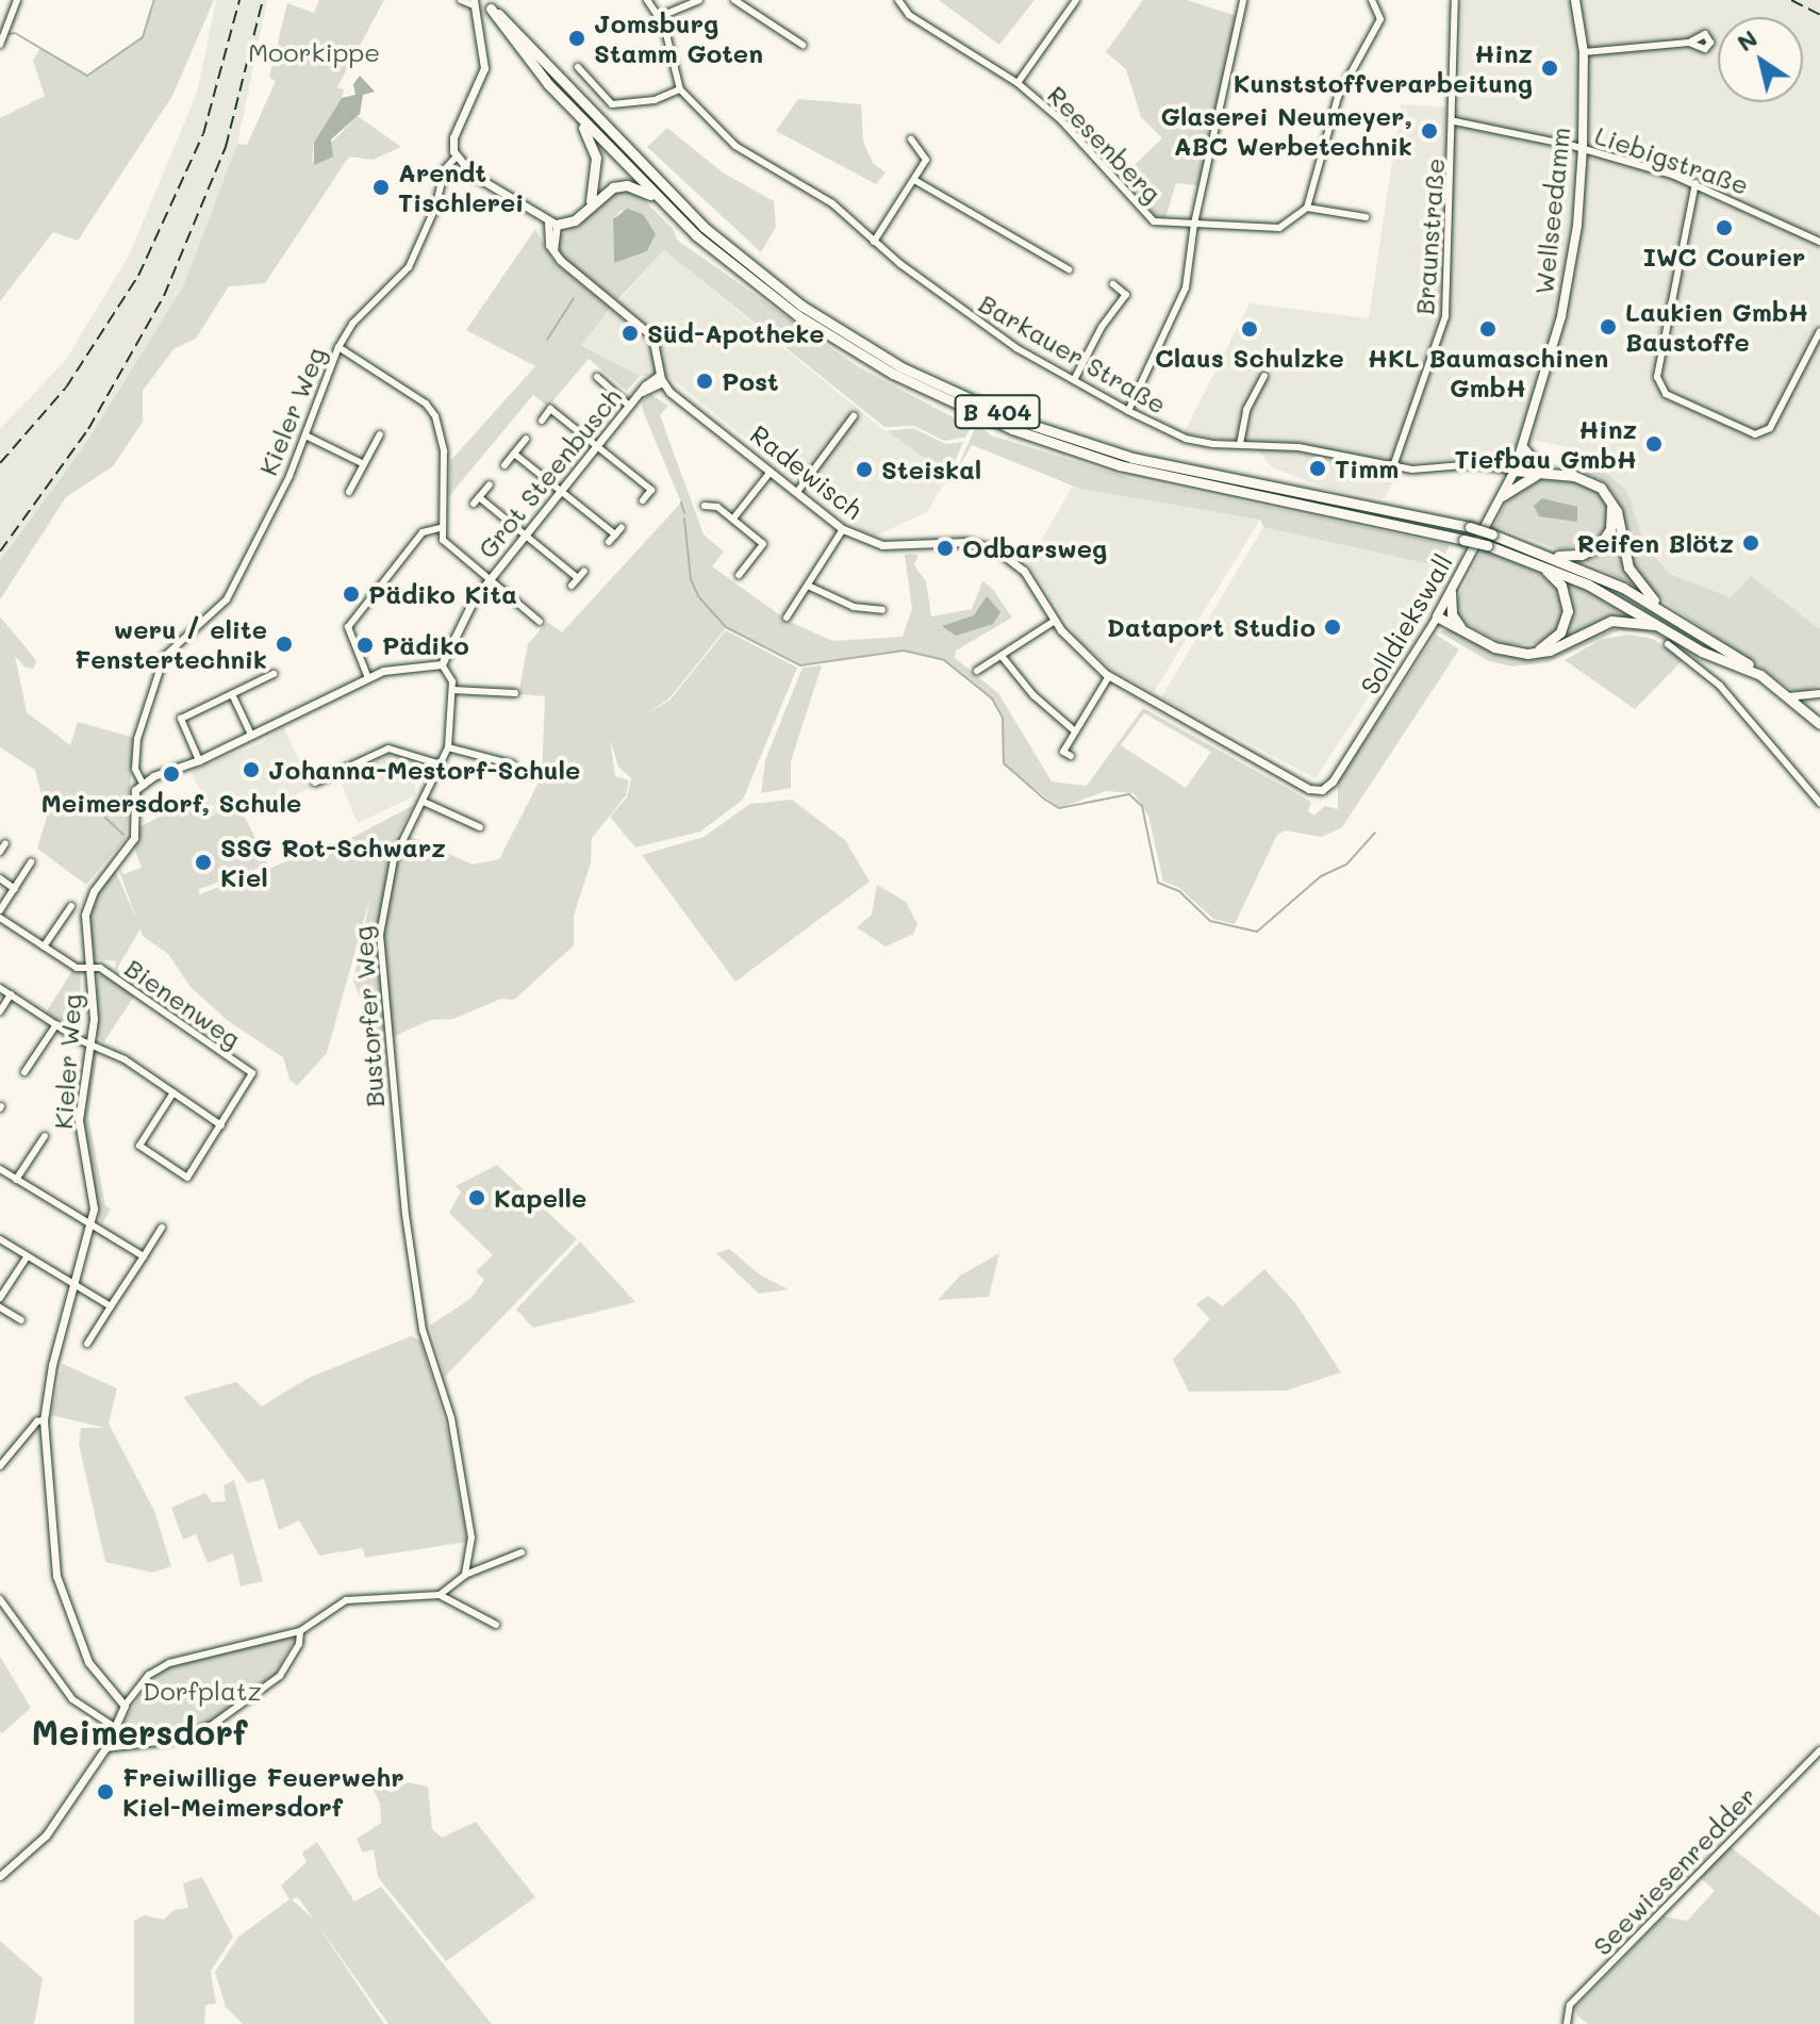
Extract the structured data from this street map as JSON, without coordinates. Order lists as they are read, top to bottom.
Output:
{
  "streets": {
    "main road": ["Wellseedamm", "B 404", "Solldiekswall"],
    "street": [
      "Reesenberg",
      "Liebigstraße",
      "Braunstraße",
      "Barkauer Straße",
      "Kieler Weg",
      "Radewisch",
      "Grot Steenbusch",
      "Bienenweg",
      "Bustorfer Weg",
      "Seewiesenredder"
    ]
  },
  "crossings": [
    ["Liebigstraße", "Wellseedamm"],
    ["Liebigstraße", "Braunstraße"],
    ["Wellseedamm", "Barkauer Straße"],
    ["Wellseedamm", "Solldiekswall"],
    ["Braunstraße", "Barkauer Straße"],
    ["Barkauer Straße", "Solldiekswall"],
    ["Kieler Weg", "B 404"],
    ["Kieler Weg", "Bienenweg"],
    ["Radewisch", "Grot Steenbusch"],
    ["Radewisch", "Solldiekswall"]
  ],
  "districts": ["Meimersdorf"],
  "parks": ["Moorkippe", "Dorfplatz"],
  "places": [
    "Jomsburg Stamm Goten",
    "Hinz Kunststoffverarbeitung",
    "Glaserei Neumeyer, ABC Werbetechnik",
    "Arendt Tischlerei",
    "IWC Courier",
    "Laukien GmbH Baustoffe",
    "Claus Schulzke",
    "HKL Baumaschinen GmbH",
    "Süd-Apotheke",
    "Post",
    "Hinz Tiefbau GmbH",
    "Timm",
    "Steiskal",
    "Reifen Blötz",
    "Odbarsweg",
    "Pädiko Kita",
    "Dataport Studio",
    "weru / elite Fenstertechnik",
    "Pädiko",
    "Johanna-Mestorf-Schule",
    "Meimersdorf, Schule",
    "SSG Rot-Schwarz Kiel",
    "Kapelle",
    "Freiwillige Feuerwehr Kiel-Meimersdorf"
  ],
  "north": "top left"
}
